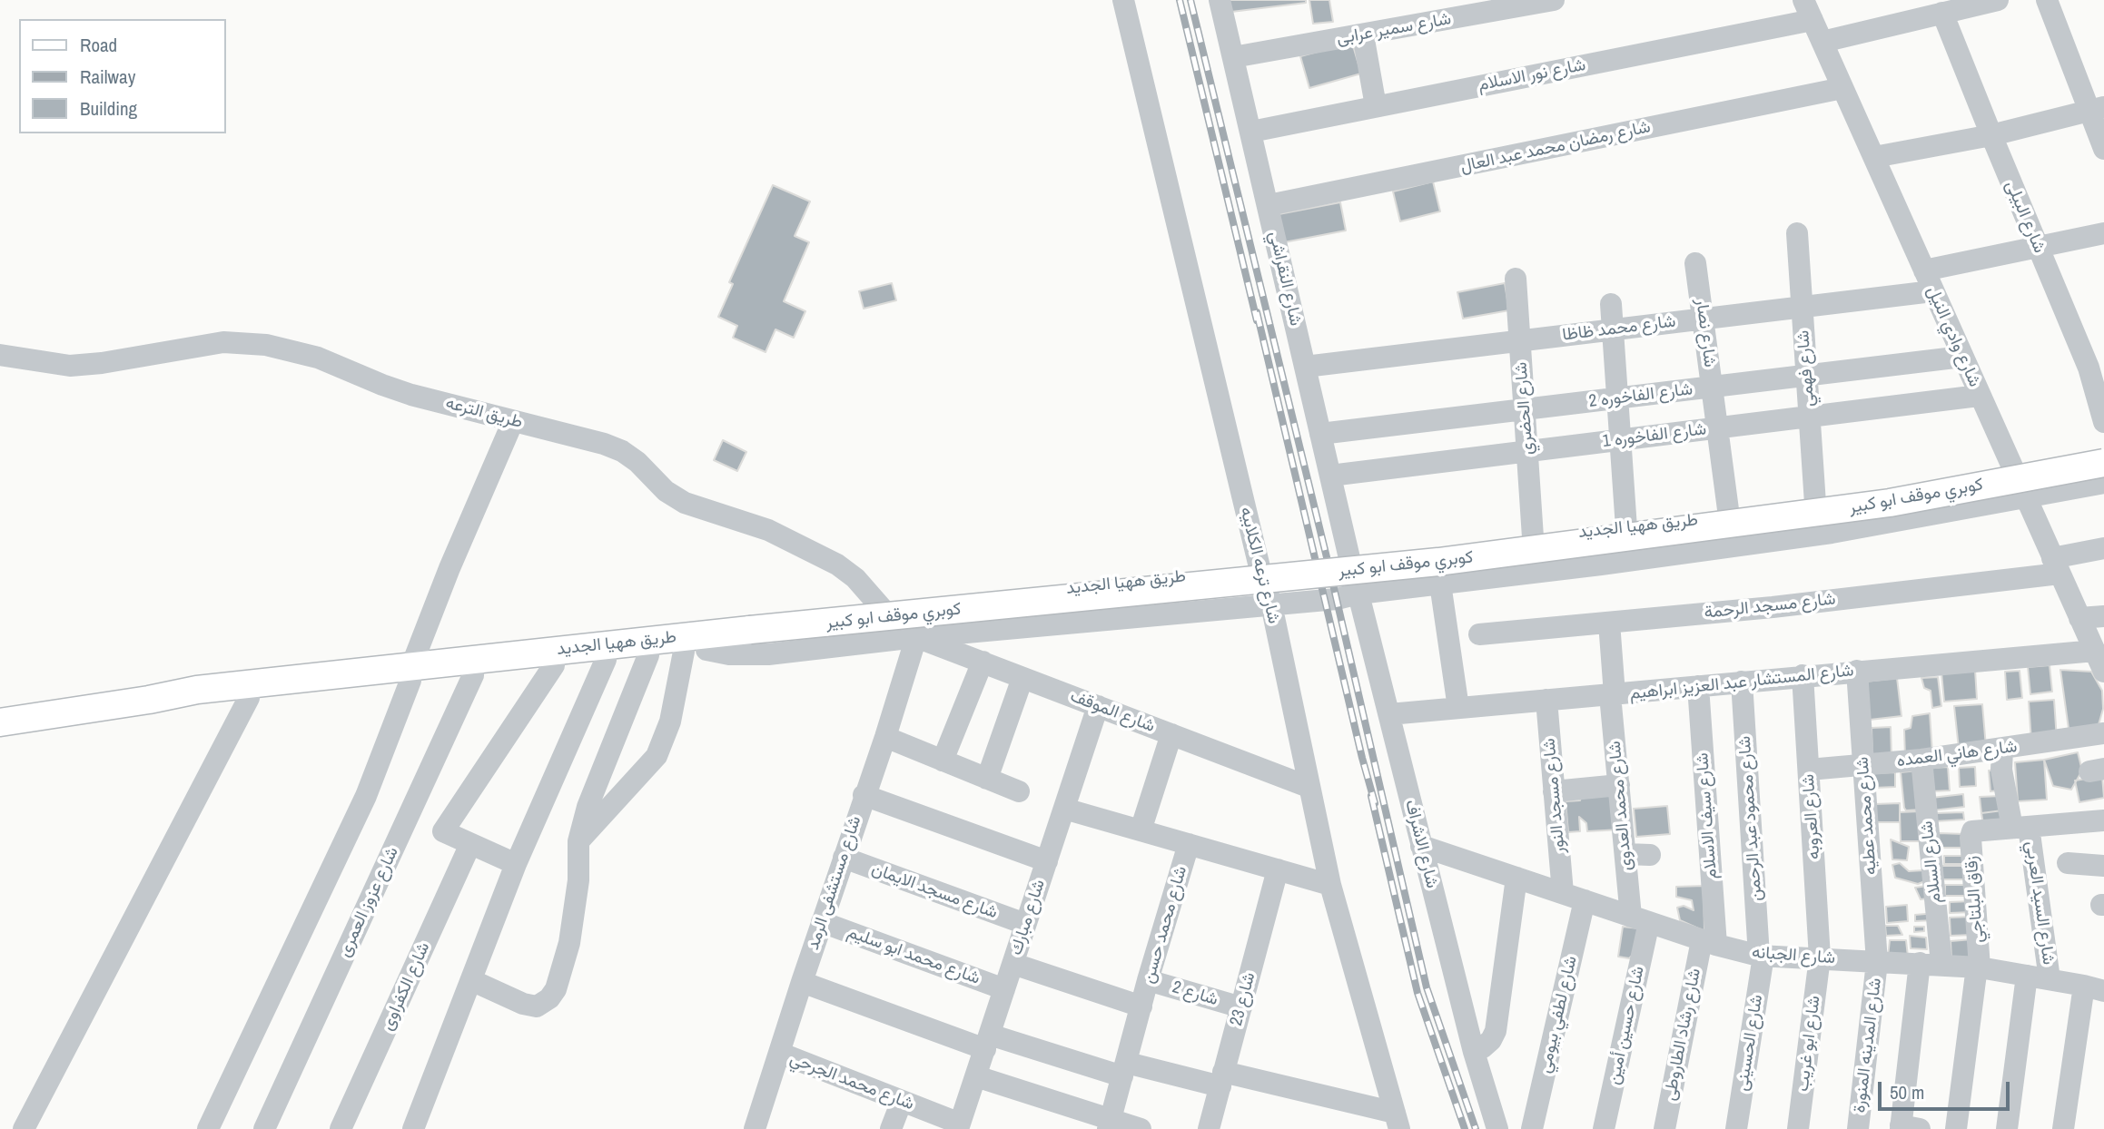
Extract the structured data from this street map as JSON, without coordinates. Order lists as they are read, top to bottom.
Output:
{
  "streets": {
    "main road": ["كوبري موقف ابو كبير", "طريق ههيا الجديد"],
    "street": [
      "شارع سمير عرابى",
      "شارع نور الاسلام",
      "شارع رمضان محمد عبد العال",
      "شارع البيلى",
      "شارع النقراشي",
      "شارع محمد ظاظا",
      "شارع نصار",
      "شارع وادي النيل",
      "شارع فهمي",
      "شارع الفاخوره 2",
      "شارع الحضري",
      "طريق الترعه",
      "شارع الفاخوره 1",
      "شارع ترعه الكلابيه",
      "شارع مسجد الرحمة",
      "شارع المستشار عبد العزيز ابراهيم",
      "شارع الموقف",
      "شارع هاني العمده",
      "شارع مسجد النور",
      "شارع محمد العدوى",
      "شارع سيف الاسلام",
      "شارع محمد عطيه",
      "شارع العروبه",
      "شارع محمود عبد الرحمن",
      "شارع الاشراف",
      "شارع السلام",
      "شارع مستشفى الرمد",
      "شارع مسجد الايمان",
      "زقاق البلتاجي",
      "شارع عزوز العمرى",
      "شارع السيد العربي",
      "شارع مبارك",
      "شارع محمد حسن",
      "شارع محمد ابو سليم",
      "شارع الجبانه",
      "شارع الكفراوى",
      "شارع 2",
      "شارع 23",
      "شارع لطفي بيومي",
      "شارع حسين أمين",
      "شارع رشاد الطاروطى",
      "شارع الحسينى",
      "شارع ابو غريب",
      "شارع المدينه المنورة",
      "شارع محمد الجرحي"
    ]
  },
  "crossings": [
    ["شارع سمير عرابى", "شارع النقراشي"],
    ["شارع نور الاسلام", "شارع النقراشي"],
    ["شارع نور الاسلام", "شارع وادي النيل"],
    ["شارع رمضان محمد عبد العال", "شارع النقراشي"],
    ["شارع رمضان محمد عبد العال", "شارع وادي النيل"],
    ["شارع البيلى", "شارع محمد ظاظا"],
    ["شارع النقراشي", "شارع محمد ظاظا"],
    ["شارع النقراشي", "شارع الفاخوره 2"],
    ["شارع النقراشي", "شارع الفاخوره 1"],
    ["شارع النقراشي", "طريق ههيا الجديد"],
    ["شارع النقراشي", "شارع الاشراف"],
    ["شارع محمد ظاظا", "شارع نصار"],
    ["شارع محمد ظاظا", "شارع وادي النيل"],
    ["شارع محمد ظاظا", "شارع فهمي"],
    ["شارع محمد ظاظا", "شارع الحضري"],
    ["شارع نصار", "شارع الفاخوره 2"],
    ["شارع نصار", "شارع الفاخوره 1"],
    ["شارع نصار", "طريق ههيا الجديد"],
    ["شارع وادي النيل", "شارع الفاخوره 2"],
    ["شارع وادي النيل", "شارع الفاخوره 1"],
    ["شارع وادي النيل", "طريق ههيا الجديد"],
    ["شارع وادي النيل", "شارع مسجد الرحمة"],
    ["شارع وادي النيل", "شارع المستشار عبد العزيز ابراهيم"],
    ["شارع فهمي", "شارع الفاخوره 2"],
    ["شارع فهمي", "شارع الفاخوره 1"],
    ["شارع فهمي", "طريق ههيا الجديد"],
    ["شارع الفاخوره 2", "شارع الحضري"],
    ["شارع الحضري", "شارع الفاخوره 1"],
    ["شارع الحضري", "طريق ههيا الجديد"],
    ["طريق الترعه", "طريق ههيا الجديد"],
    ["طريق الترعه", "شارع الموقف"],
    ["طريق الترعه", "شارع مستشفى الرمد"],
    ["كوبري موقف ابو كبير", "طريق ههيا الجديد"],
    ["طريق ههيا الجديد", "شارع ترعه الكلابيه"],
    ["طريق ههيا الجديد", "شارع الموقف"],
    ["طريق ههيا الجديد", "شارع الاشراف"],
    ["طريق ههيا الجديد", "شارع مستشفى الرمد"],
    ["طريق ههيا الجديد", "شارع عزوز العمرى"],
    ["شارع ترعه الكلابيه", "شارع الموقف"],
    ["شارع مسجد الرحمة", "شارع محمد العدوى"],
    ["شارع المستشار عبد العزيز ابراهيم", "شارع مسجد النور"],
    ["شارع المستشار عبد العزيز ابراهيم", "شارع محمد العدوى"],
    ["شارع المستشار عبد العزيز ابراهيم", "شارع سيف الاسلام"],
    ["شارع المستشار عبد العزيز ابراهيم", "شارع محمد عطيه"],
    ["شارع المستشار عبد العزيز ابراهيم", "شارع العروبه"],
    ["شارع المستشار عبد العزيز ابراهيم", "شارع محمود عبد الرحمن"],
    ["شارع المستشار عبد العزيز ابراهيم", "شارع الاشراف"],
    ["شارع الموقف", "شارع مستشفى الرمد"],
    ["شارع الموقف", "شارع مبارك"],
    ["شارع هاني العمده", "شارع محمد عطيه"],
    ["شارع هاني العمده", "شارع العروبه"],
    ["شارع هاني العمده", "شارع السلام"],
    ["شارع هاني العمده", "شارع السيد العربي"],
    ["شارع مسجد النور", "شارع الجبانه"],
    ["شارع محمد العدوى", "شارع الجبانه"],
    ["شارع محمد العدوى", "شارع حسين أمين"],
    ["شارع سيف الاسلام", "شارع الجبانه"],
    ["شارع سيف الاسلام", "شارع رشاد الطاروطى"],
    ["شارع محمد عطيه", "شارع الجبانه"],
    ["شارع محمد عطيه", "شارع المدينه المنورة"],
    ["شارع العروبه", "شارع الجبانه"],
    ["شارع العروبه", "شارع ابو غريب"],
    ["شارع محمود عبد الرحمن", "شارع الجبانه"],
    ["شارع محمود عبد الرحمن", "شارع الحسينى"],
    ["شارع الاشراف", "شارع الجبانه"],
    ["شارع السلام", "شارع الجبانه"],
    ["شارع مستشفى الرمد", "شارع مسجد الايمان"],
    ["شارع مستشفى الرمد", "شارع محمد ابو سليم"],
    ["شارع مستشفى الرمد", "شارع محمد الجرحي"],
    ["شارع مسجد الايمان", "شارع مبارك"],
    ["زقاق البلتاجي", "شارع السيد العربي"],
    ["زقاق البلتاجي", "شارع الجبانه"],
    ["شارع السيد العربي", "شارع الجبانه"],
    ["شارع مبارك", "شارع محمد حسن"],
    ["شارع مبارك", "شارع محمد ابو سليم"],
    ["شارع مبارك", "شارع محمد الجرحي"],
    ["شارع محمد حسن", "شارع 2"],
    ["شارع الجبانه", "شارع لطفي بيومي"],
    ["شارع الجبانه", "شارع حسين أمين"],
    ["شارع الجبانه", "شارع رشاد الطاروطى"],
    ["شارع الجبانه", "شارع الحسينى"],
    ["شارع الجبانه", "شارع ابو غريب"],
    ["شارع الجبانه", "شارع المدينه المنورة"],
    ["شارع 2", "شارع 23"]
  ],
  "legend": ["Road", "Railway", "Building"],
  "scale_bar": "50 m"
}
